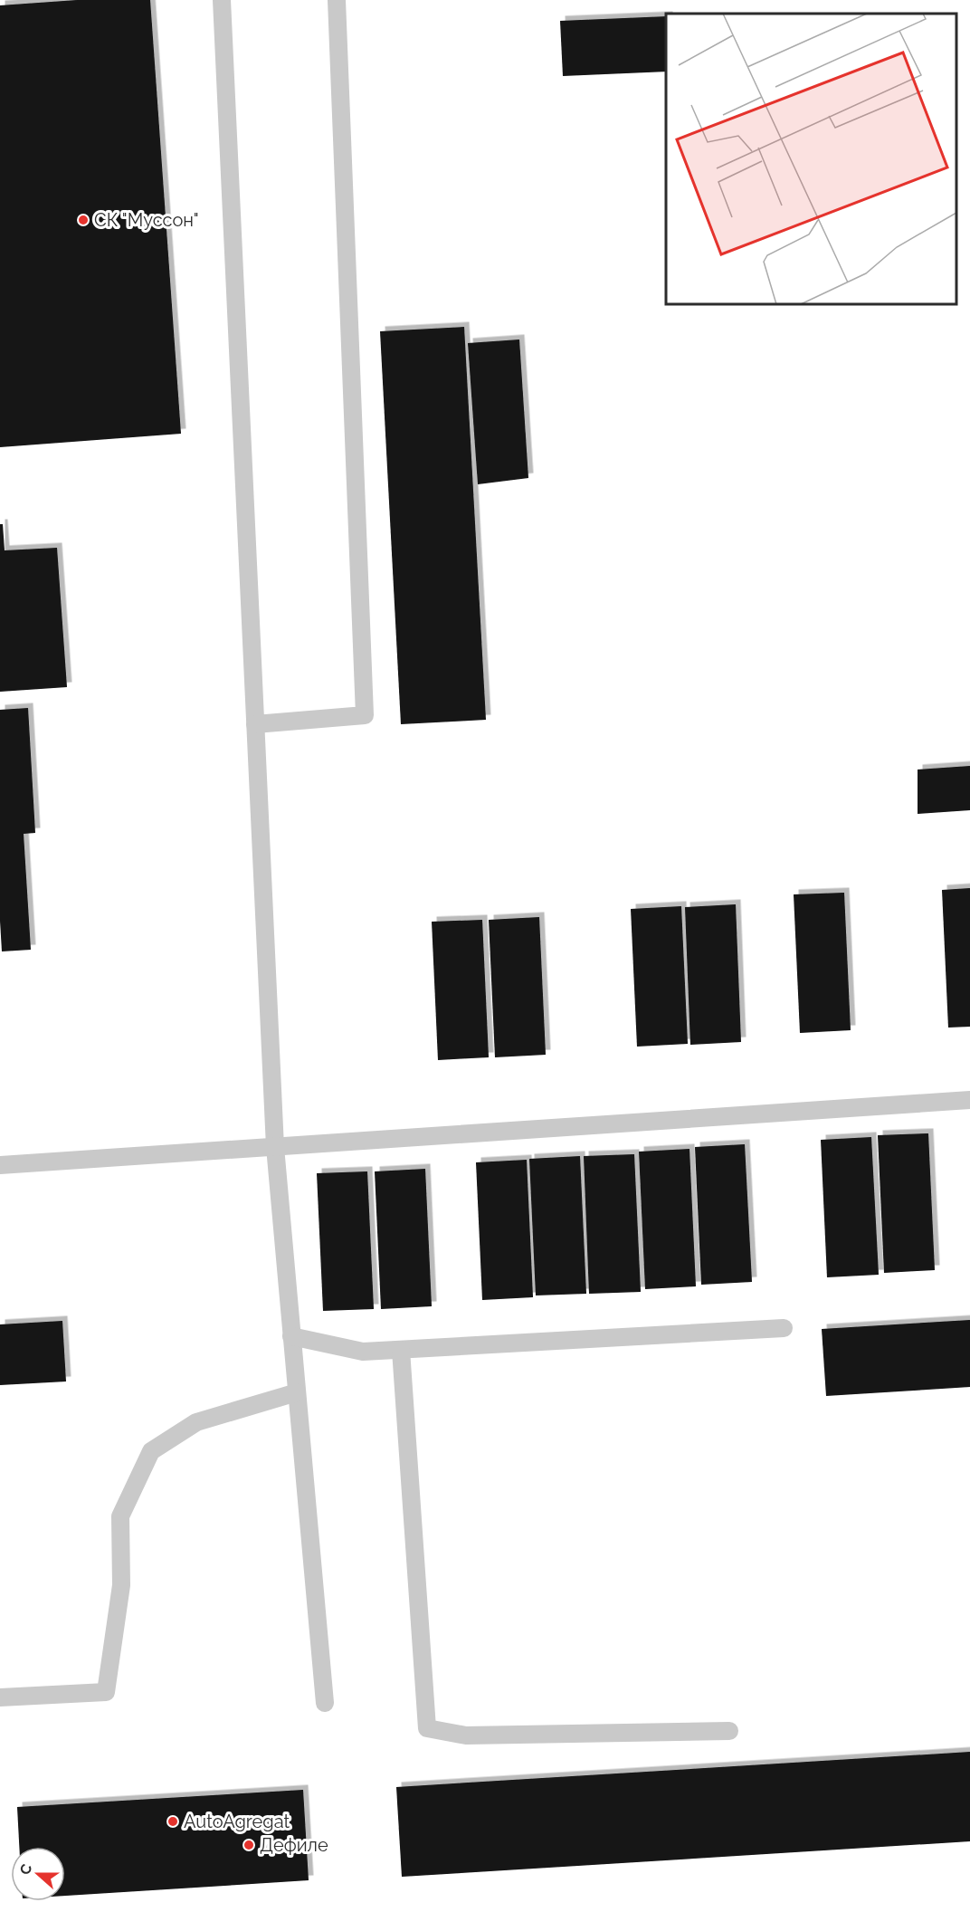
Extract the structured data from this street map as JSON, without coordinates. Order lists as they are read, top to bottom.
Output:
{
  "places": ["СК \"Муссон\"", "AutoAgregat", "Дефиле"],
  "north": "left"
}
